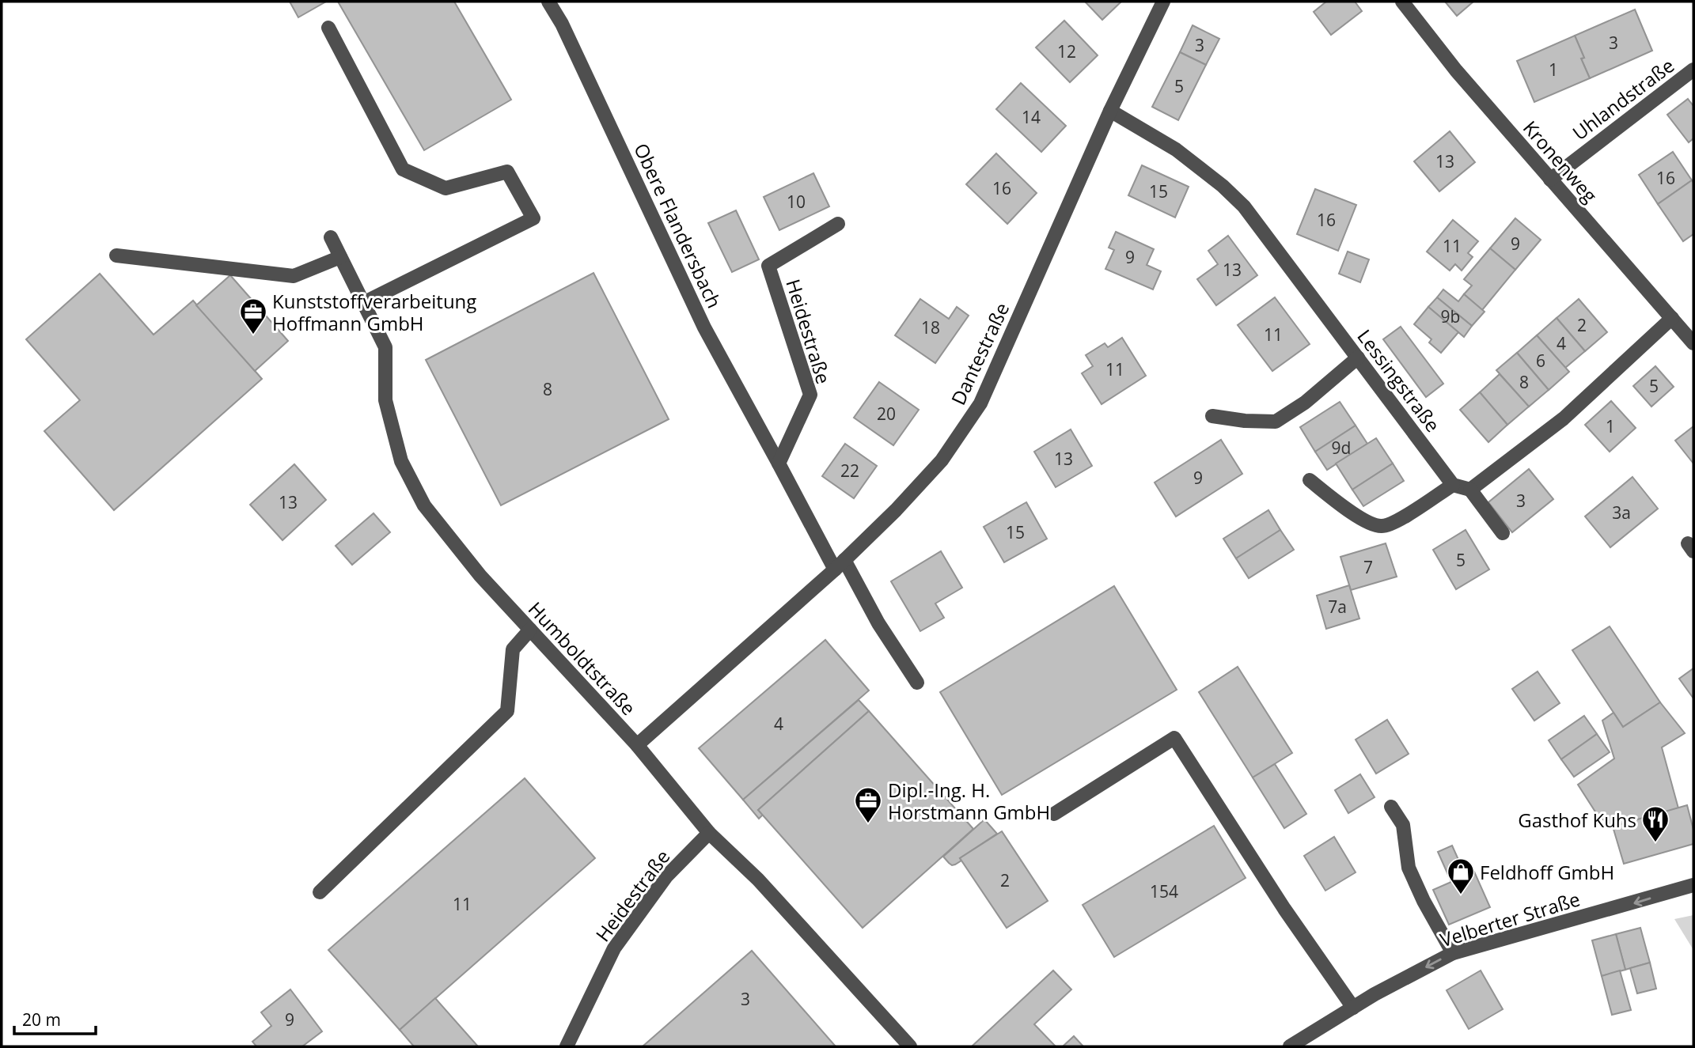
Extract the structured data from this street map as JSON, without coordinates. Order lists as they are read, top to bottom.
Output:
{
  "streets": {
    "street": [
      "Uhlandstraße",
      "Kronenweg",
      "Obere Flandersbach",
      "Heidestraße",
      "Dantestraße",
      "Lessingstraße",
      "Humboldtstraße",
      "Velberter Straße"
    ]
  },
  "crossings": [
    ["Uhlandstraße", "Kronenweg"],
    ["Obere Flandersbach", "Heidestraße"],
    ["Heidestraße", "Humboldtstraße"],
    ["Dantestraße", "Lessingstraße"],
    ["Dantestraße", "Humboldtstraße"]
  ],
  "one_way": ["Velberter Straße"],
  "places": {
    "office": ["Kunststoffverarbeitung Hoffmann GmbH", "Dipl.-Ing. H. Horstmann GmbH"],
    "restaurant": ["Gasthof Kuhs"],
    "shop": ["Feldhoff GmbH"]
  },
  "house_numbers": [
    "3",
    "3",
    "12",
    "1",
    "5",
    "14",
    "13",
    "16",
    "16",
    "15",
    "10",
    "16",
    "9",
    "11",
    "9",
    "13",
    "9b",
    "2",
    "18",
    "11",
    "4",
    "6",
    "11",
    "8",
    "5",
    "8",
    "20",
    "1",
    "9d",
    "13",
    "22",
    "9",
    "3",
    "13",
    "3a",
    "15",
    "5",
    "7",
    "7a",
    "4",
    "2",
    "154",
    "11",
    "3",
    "9"
  ],
  "scale_bar": "20 m"
}
